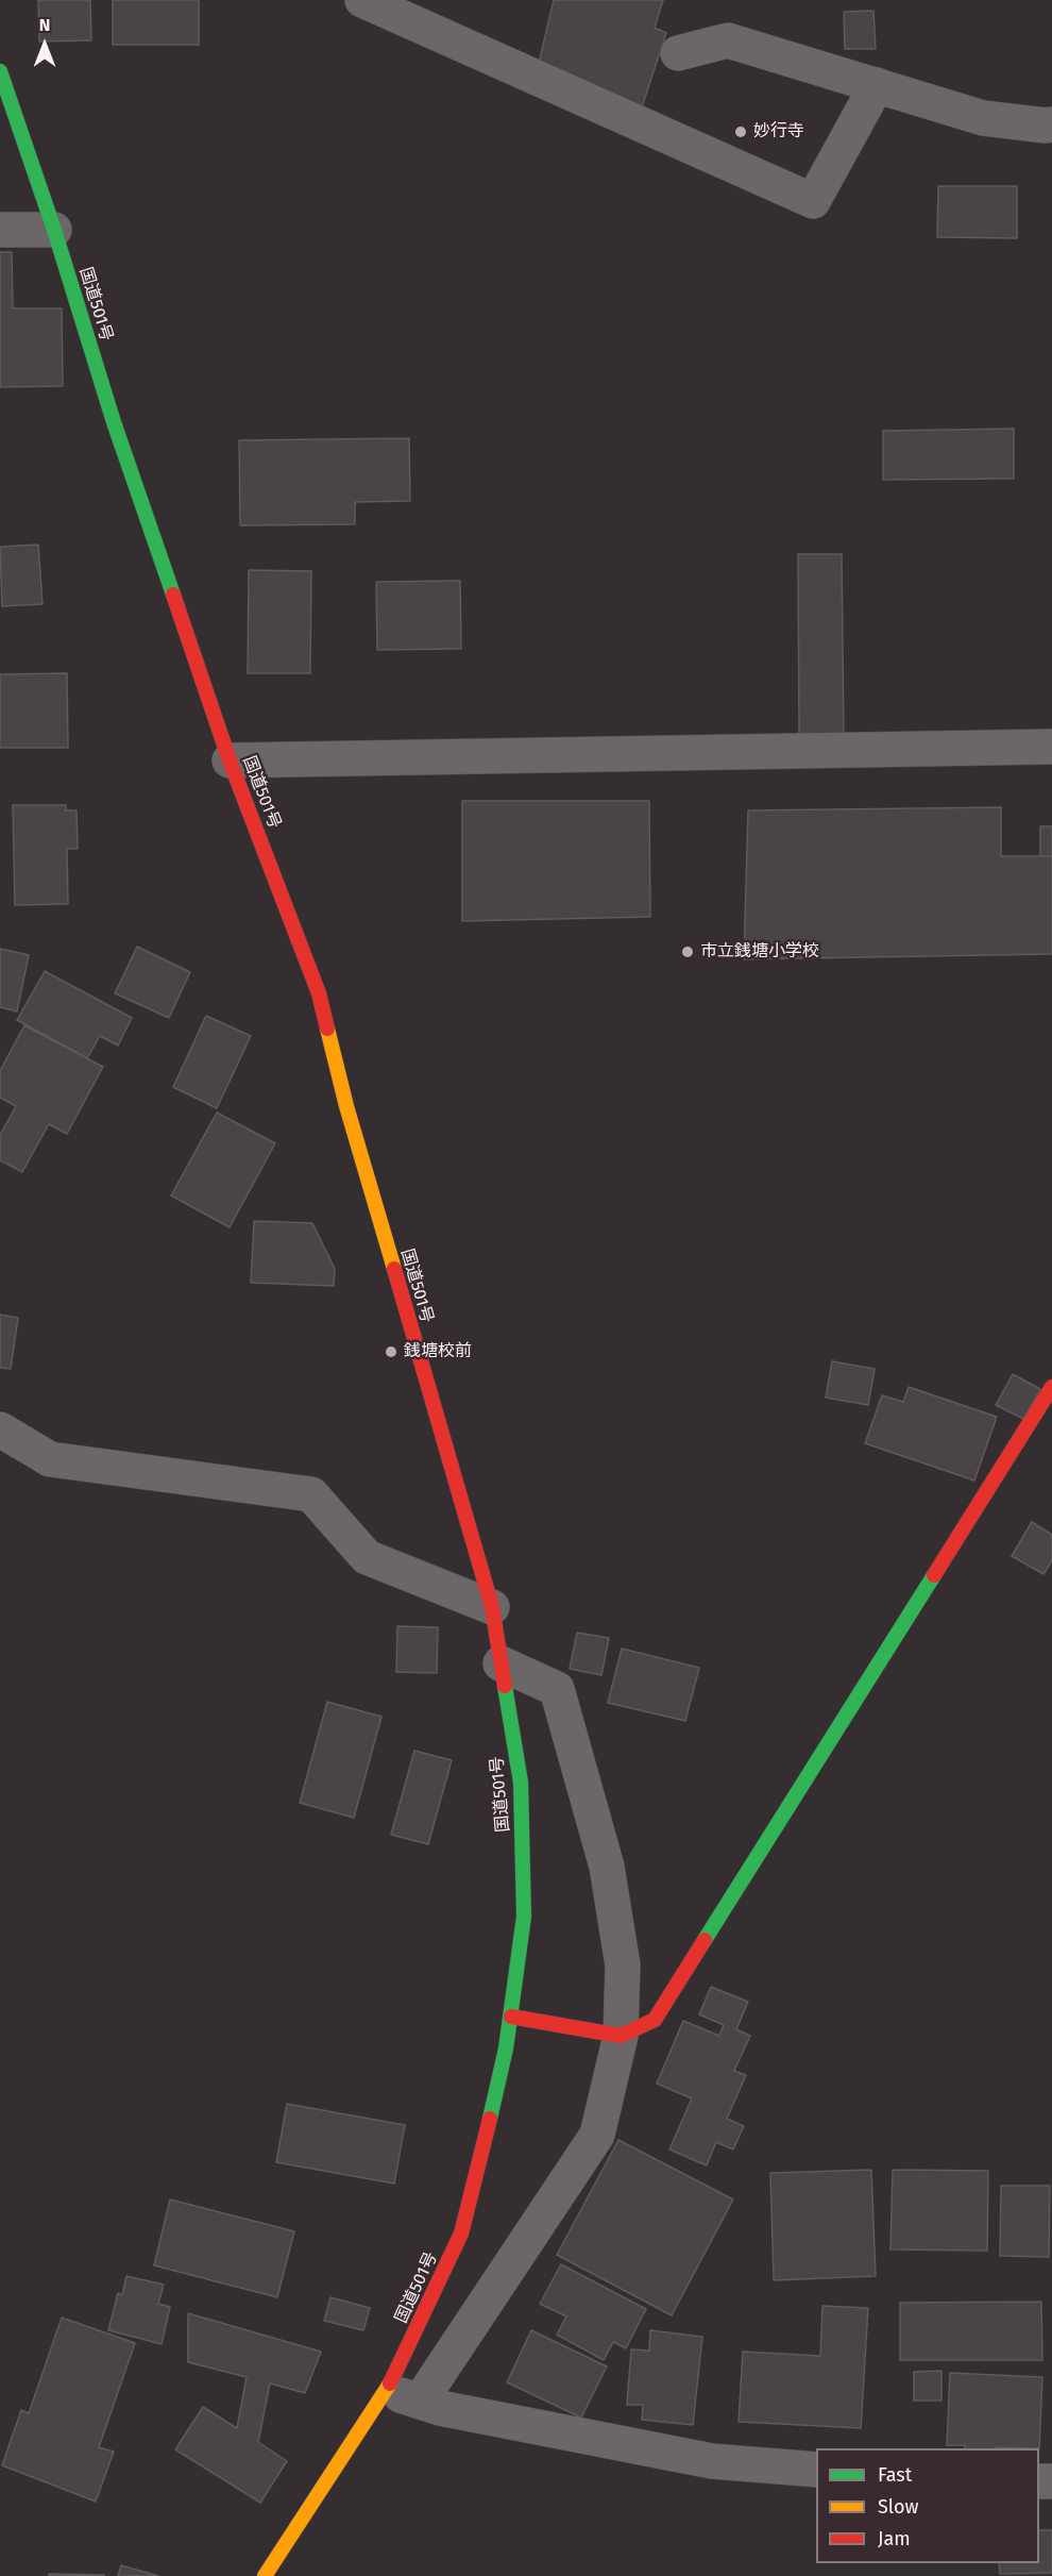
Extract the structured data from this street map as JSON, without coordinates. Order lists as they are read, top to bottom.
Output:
{
  "streets": {
    "main road": ["国道501号"]
  },
  "places": ["妙行寺", "市立銭塘小学校", "銭塘校前"],
  "legend": ["Fast", "Slow", "Jam"],
  "north": "top"
}
